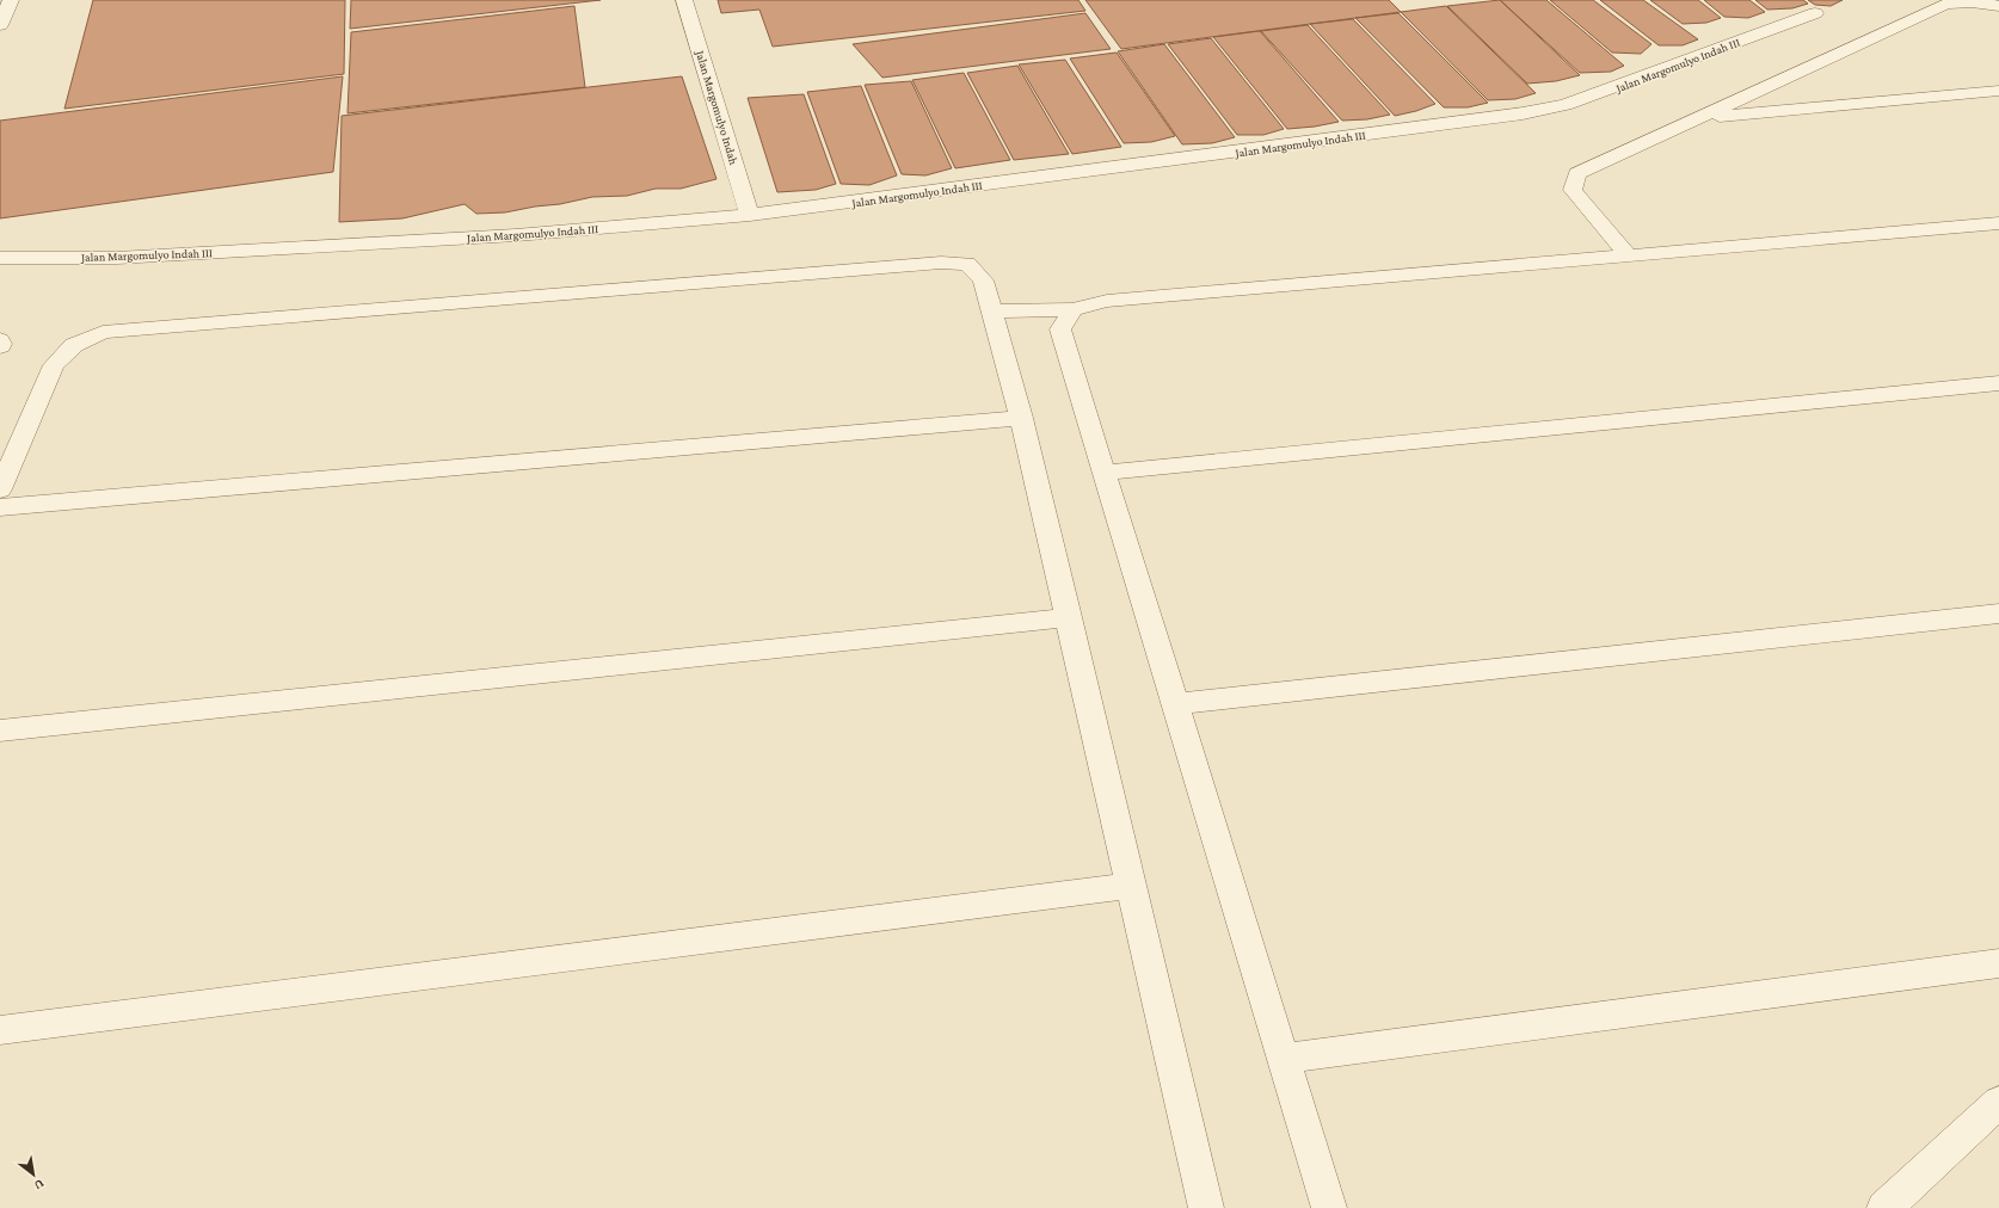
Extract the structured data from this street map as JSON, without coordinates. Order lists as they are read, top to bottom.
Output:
{
  "streets": {
    "street": ["Jalan Margomulyo Indah III", "Jalan Margomulyo Indah"]
  },
  "crossings": [
    ["Jalan Margomulyo Indah III", "Jalan Margomulyo Indah"]
  ],
  "north": "bottom right"
}
